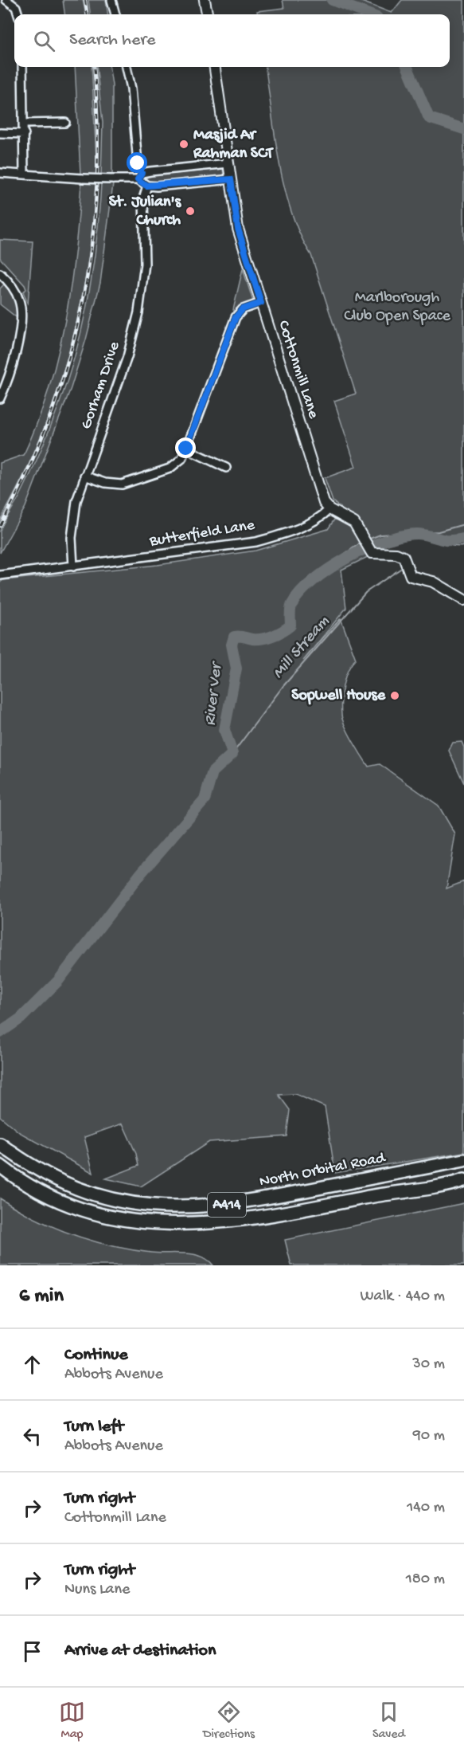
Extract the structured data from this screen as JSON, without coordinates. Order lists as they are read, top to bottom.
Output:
{
  "streets": {
    "highway": ["North Orbital Road", "A414"],
    "street": ["Cottonmill Lane", "Gorham Drive", "Butterfield Lane"]
  },
  "crossings": [
    ["Cottonmill Lane", "Butterfield Lane"],
    ["Gorham Drive", "Butterfield Lane"]
  ],
  "water": ["Mill Stream", "River Ver"],
  "parks": ["Marlborough Club Open Space"],
  "places": ["Masjid Ar Rahman SCT", "St. Julian's Church", "Sopwell House"],
  "page": {
    "search": "Search here",
    "heading": ["6 min", "Walk · 440 m"],
    "list": [
      ["Continue", "Abbots Avenue", "30 m"],
      ["Turn left", "Abbots Avenue", "90 m"],
      ["Turn right", "Cottonmill Lane", "140 m"],
      ["Turn right", "Nuns Lane", "180 m"],
      "Arrive at destination"
    ],
    "nav": ["Map", "Directions", "Saved"]
  }
}
